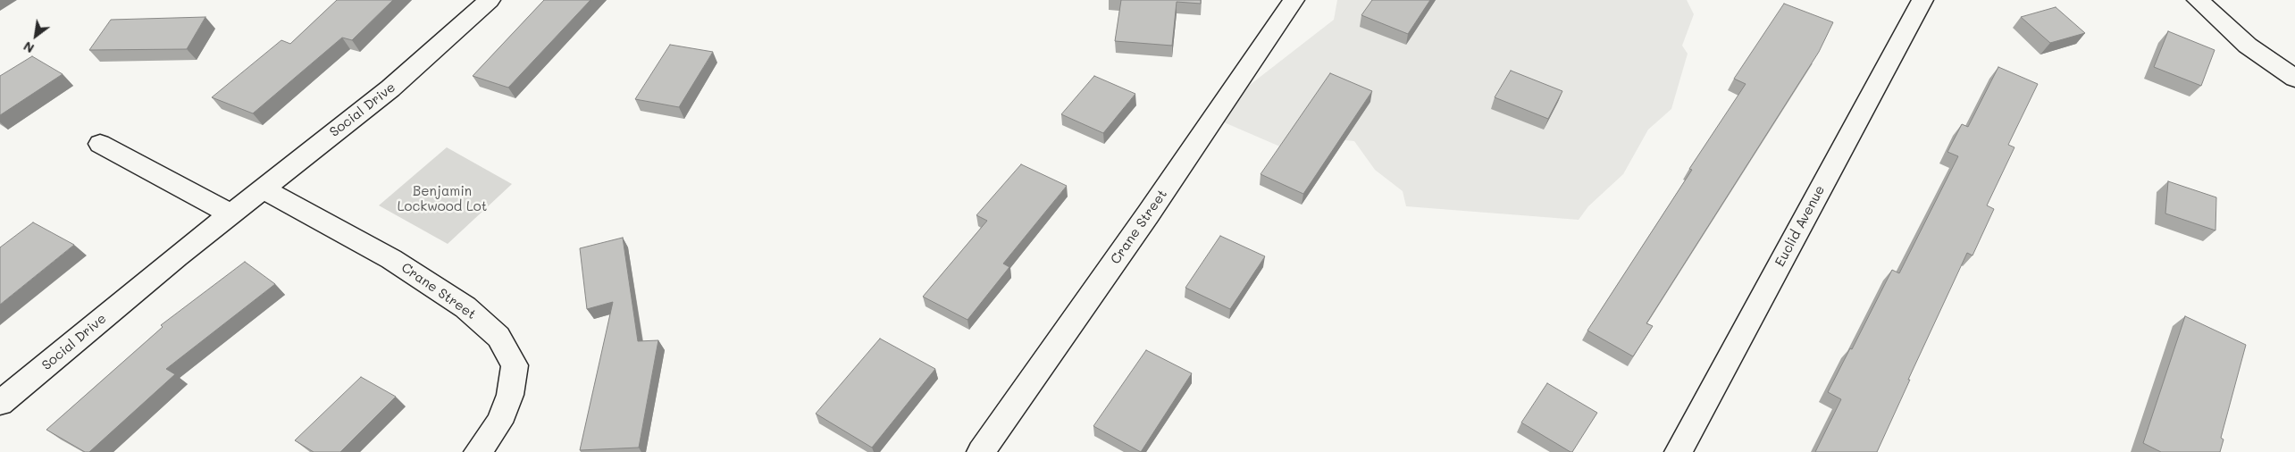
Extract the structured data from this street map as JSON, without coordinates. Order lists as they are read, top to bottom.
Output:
{
  "streets": {
    "street": ["Social Drive", "Euclid Avenue", "Crane Street"]
  },
  "crossings": [
    ["Social Drive", "Crane Street"]
  ],
  "parks": ["Benjamin Lockwood Lot"],
  "north": "bottom left"
}
